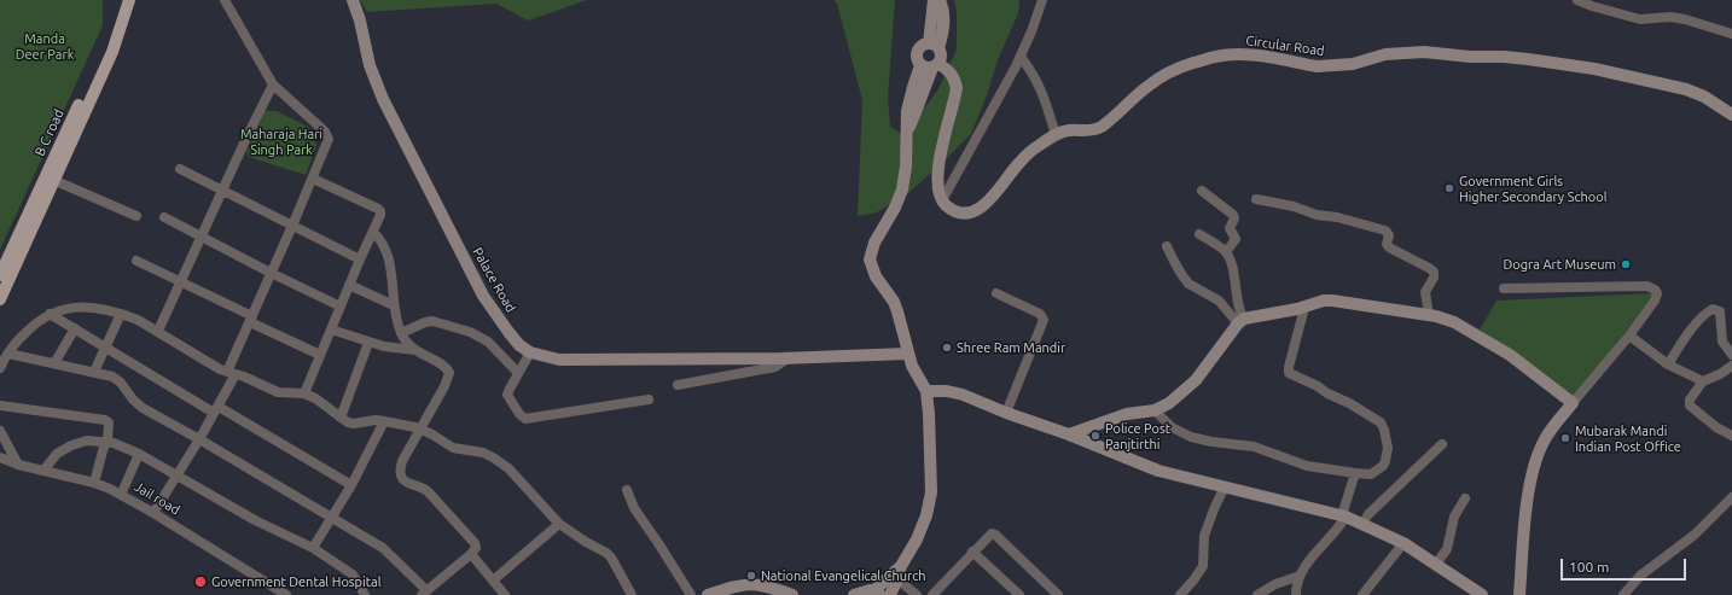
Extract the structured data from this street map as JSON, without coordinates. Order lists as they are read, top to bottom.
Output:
{
  "streets": {
    "main road": ["B C road"],
    "street": ["Circular Road", "Palace Road", "Jail road"]
  },
  "parks": ["Manda Deer Park", "Maharaja Hari Singh Park"],
  "places": [
    "Government Girls Higher Secondary School",
    "Dogra Art Museum",
    "Shree Ram Mandir",
    "Police Post Panjtirthi",
    "Mubarak Mandi Indian Post Office",
    "National Evangelical Church",
    "Government Dental Hospital"
  ],
  "scale_bar": "100 m"
}
